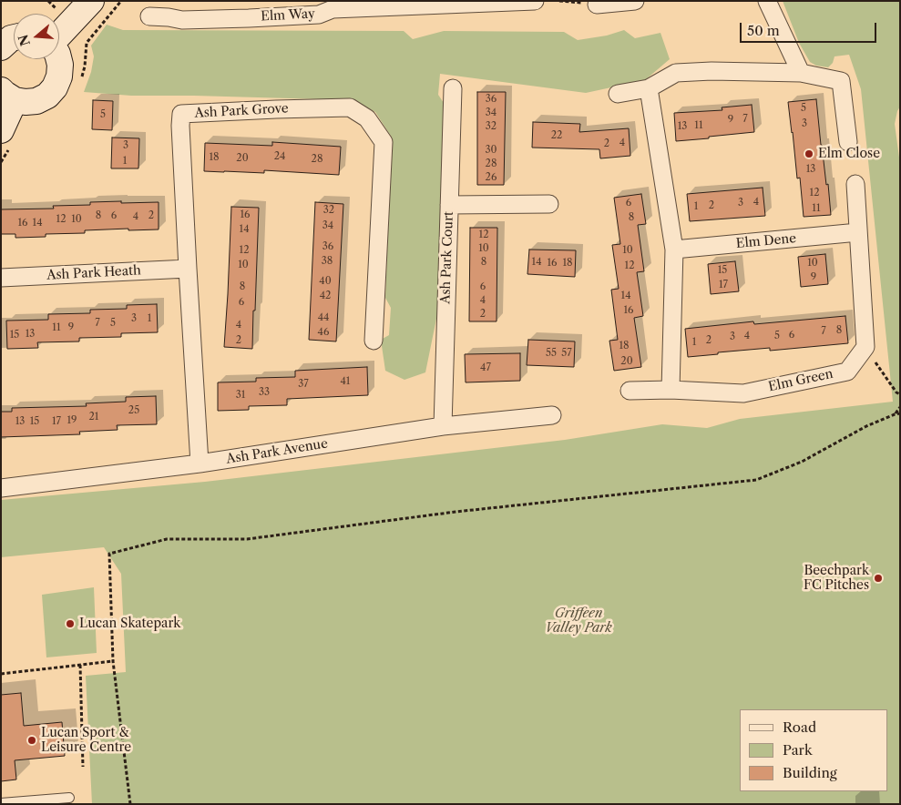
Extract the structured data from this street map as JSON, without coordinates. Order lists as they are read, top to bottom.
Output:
{
  "streets": {
    "street": [
      "Elm Way",
      "Ash Park Grove",
      "Elm Dene",
      "Ash Park Court",
      "Ash Park Heath",
      "Elm Green",
      "Ash Park Avenue"
    ]
  },
  "crossings": [
    ["Ash Park Grove", "Ash Park Heath"],
    ["Ash Park Grove", "Ash Park Avenue"],
    ["Ash Park Court", "Ash Park Avenue"]
  ],
  "parks": ["Griffeen Valley Park"],
  "places": [
    "Elm Close",
    "Beechpark FC Pitches",
    "Lucan Skatepark",
    "Lucan Sport & Leisure Centre"
  ],
  "house_numbers": [
    "36",
    "5",
    "34",
    "5",
    "7",
    "9",
    "3",
    "11",
    "32",
    "13",
    "22",
    "4",
    "2",
    "3",
    "30",
    "24",
    "18",
    "20",
    "28",
    "1",
    "28",
    "13",
    "26",
    "12",
    "4",
    "6",
    "3",
    "2",
    "1",
    "11",
    "32",
    "16",
    "8",
    "6",
    "2",
    "4",
    "8",
    "12",
    "10",
    "16",
    "14",
    "34",
    "14",
    "12",
    "36",
    "10",
    "12",
    "10",
    "38",
    "8",
    "14",
    "16",
    "18",
    "10",
    "10",
    "12",
    "15",
    "9",
    "40",
    "17",
    "8",
    "6",
    "42",
    "14",
    "4",
    "6",
    "16",
    "2",
    "44",
    "3",
    "1",
    "7",
    "5",
    "4",
    "11",
    "9",
    "8",
    "7",
    "46",
    "13",
    "15",
    "6",
    "4",
    "5",
    "3",
    "2",
    "2",
    "1",
    "18",
    "55",
    "57",
    "20",
    "47",
    "41",
    "37",
    "33",
    "31",
    "25",
    "21",
    "19",
    "13",
    "15",
    "17"
  ],
  "legend": ["Road", "Park", "Building"],
  "scale_bar": "50 m",
  "north": "left"
}
